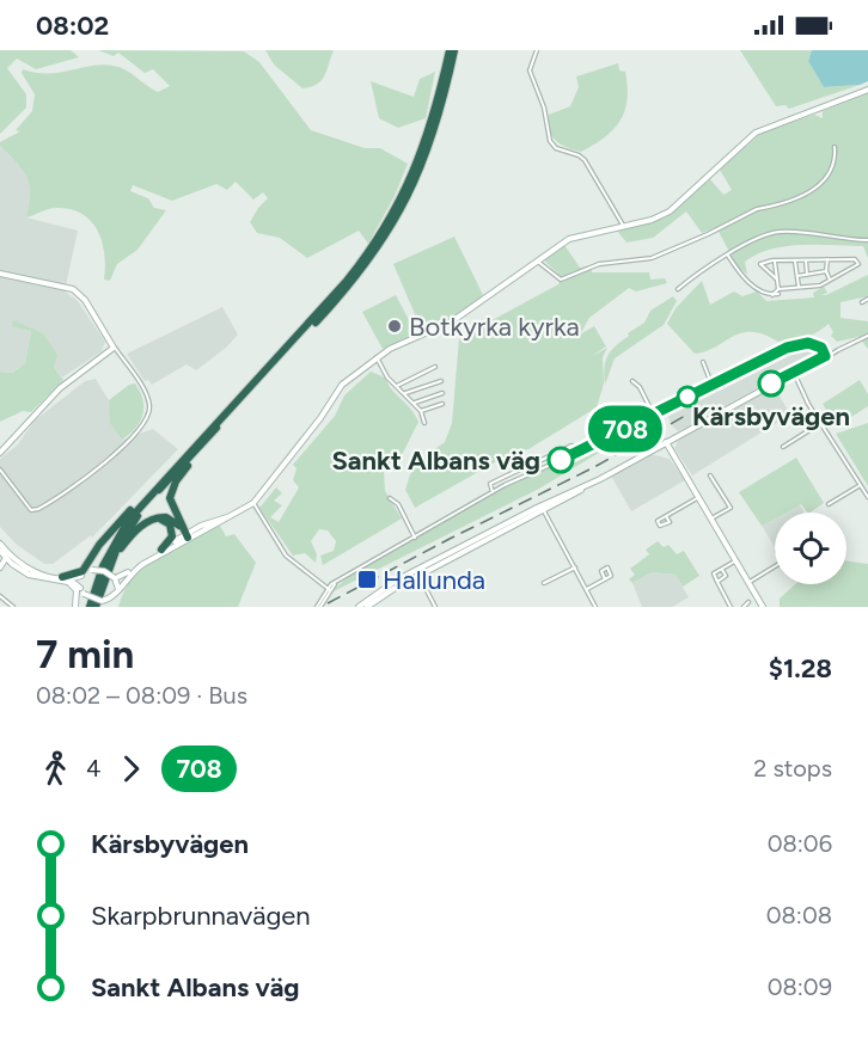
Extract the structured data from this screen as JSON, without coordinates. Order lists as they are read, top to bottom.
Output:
{
  "places": {
    "other": ["Botkyrka kyrka", "Kärsbyvägen", "Sankt Albans väg"],
    "transit": ["Hallunda"]
  },
  "lines": ["bus line 708"],
  "page": {
    "status": "08:02",
    "on_map": "708",
    "heading": ["7 min", "08:02 – 08:09 · Bus", "$1.28"],
    "legs": ["4", "708", "2 stops"],
    "list": [
      {
        "name": "Kärsbyvägen",
        "value": "08:06"
      },
      {
        "name": "Skarpbrunnavägen",
        "value": "08:08"
      },
      {
        "name": "Sankt Albans väg",
        "value": "08:09"
      }
    ]
  }
}
